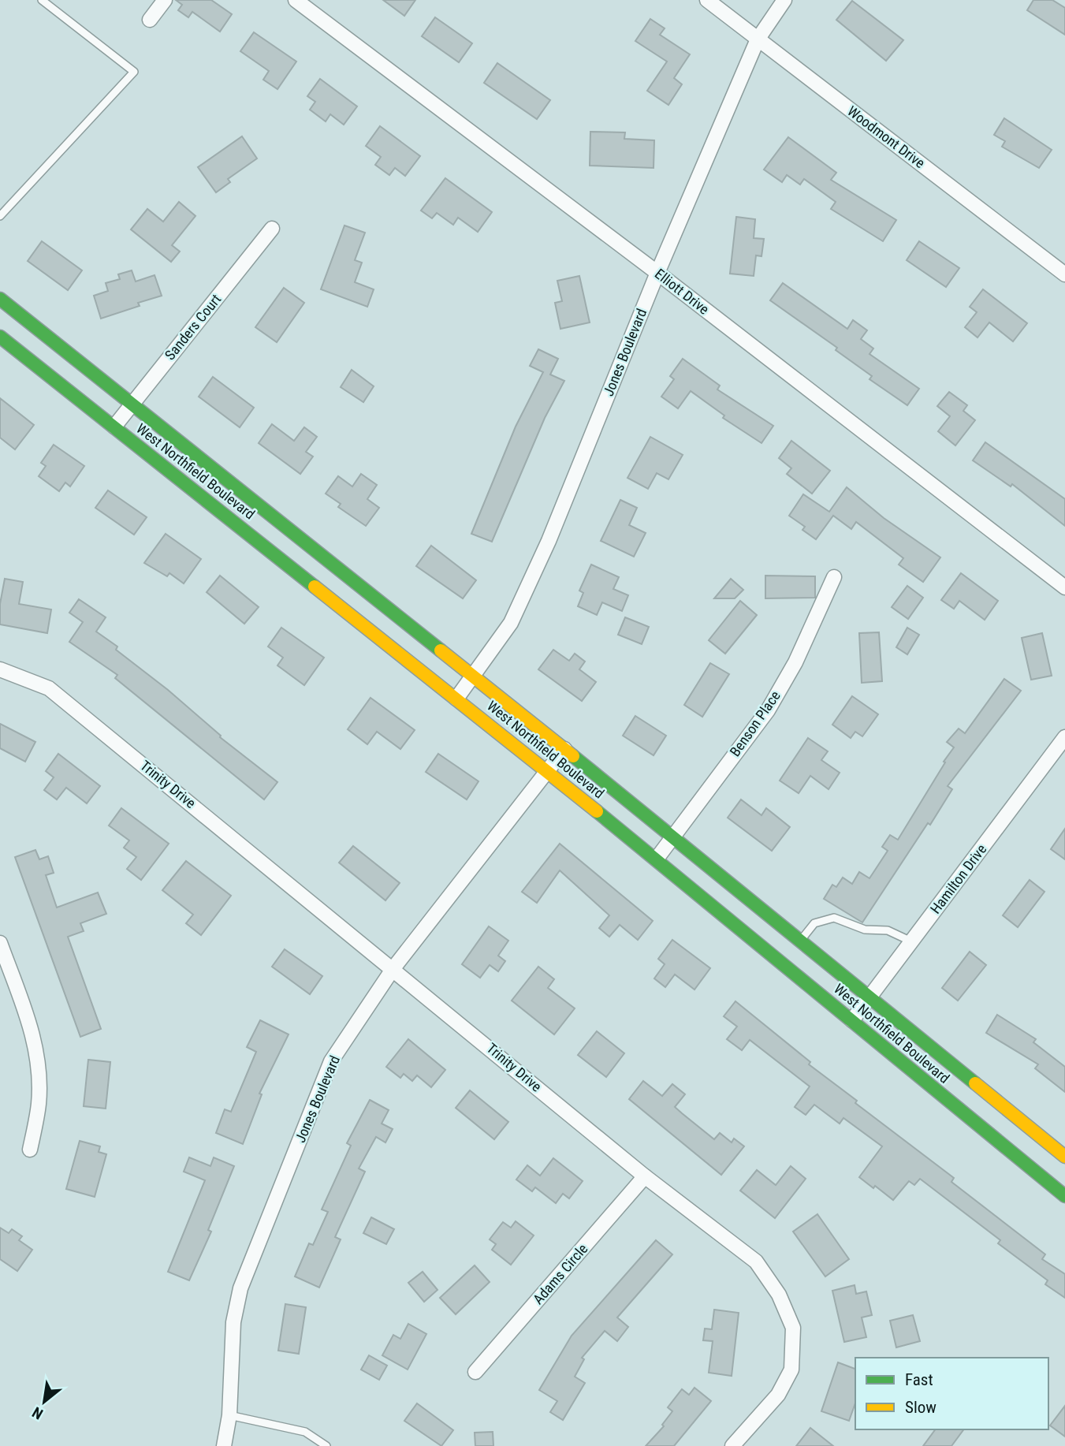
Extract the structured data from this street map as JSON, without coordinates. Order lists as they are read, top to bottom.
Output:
{
  "streets": {
    "main road": ["West Northfield Boulevard"],
    "street": [
      "Woodmont Drive",
      "Elliott Drive",
      "Sanders Court",
      "Jones Boulevard",
      "Benson Place",
      "Trinity Drive",
      "Hamilton Drive",
      "Adams Circle"
    ]
  },
  "crossings": [
    ["Woodmont Drive", "Jones Boulevard"],
    ["Elliott Drive", "Jones Boulevard"],
    ["Sanders Court", "West Northfield Boulevard"],
    ["Jones Boulevard", "West Northfield Boulevard"],
    ["Jones Boulevard", "Trinity Drive"],
    ["West Northfield Boulevard", "Benson Place"],
    ["West Northfield Boulevard", "Hamilton Drive"],
    ["Trinity Drive", "Adams Circle"]
  ],
  "legend": ["Fast", "Slow"],
  "north": "bottom left"
}
